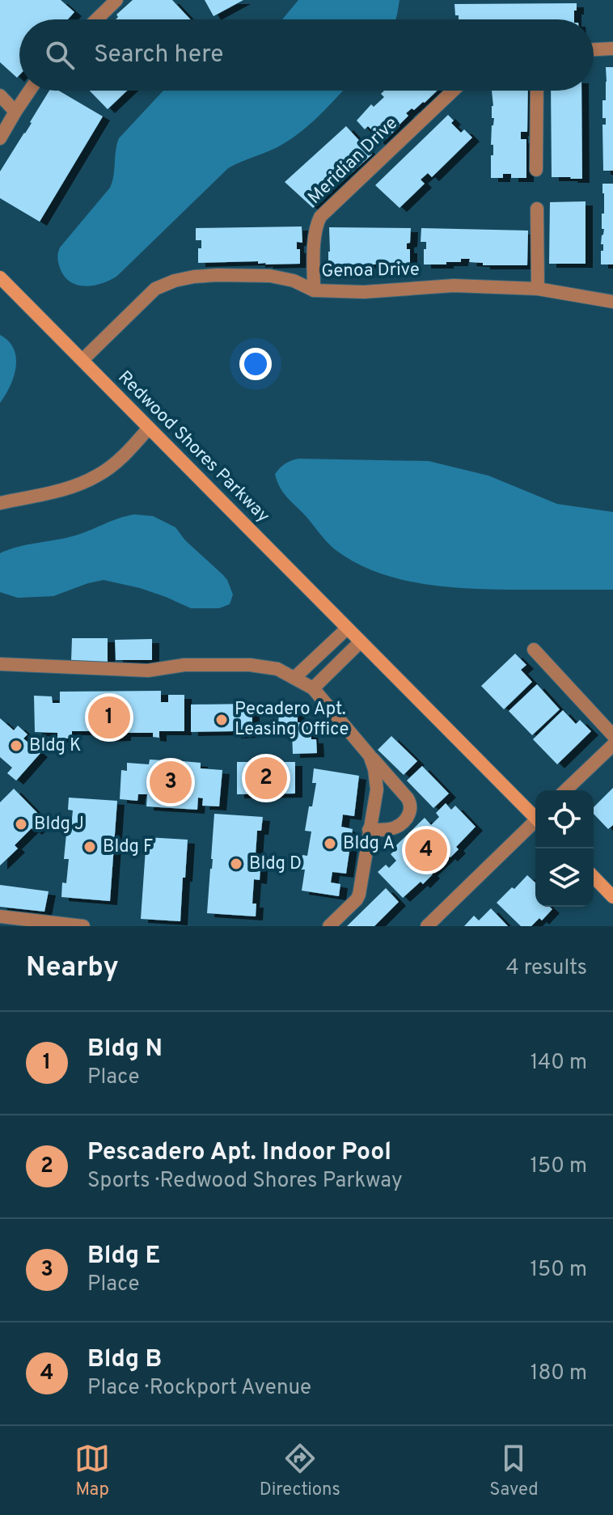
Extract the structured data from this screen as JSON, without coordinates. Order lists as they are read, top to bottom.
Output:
{
  "streets": {
    "street": ["Meridian Drive", "Genoa Drive", "Redwood Shores Parkway"]
  },
  "crossings": [
    ["Meridian Drive", "Genoa Drive"],
    ["Genoa Drive", "Redwood Shores Parkway"]
  ],
  "places": [
    "Pecadero Apt. Leasing Office",
    "Bldg K",
    "Bldg J",
    "Bldg A",
    "Bldg F",
    "Bldg D"
  ],
  "page": {
    "search": "Search here",
    "pins": [
      "1",
      "2",
      "3",
      "4"
    ],
    "heading": ["Nearby", "4 results"],
    "list": [
      {
        "mark": "1",
        "name": "Bldg N",
        "note": "Place",
        "value": "140 m"
      },
      {
        "mark": "2",
        "name": "Pescadero Apt. Indoor Pool",
        "note": "Sports · Redwood Shores Parkway",
        "value": "150 m"
      },
      {
        "mark": "3",
        "name": "Bldg E",
        "note": "Place",
        "value": "150 m"
      },
      {
        "mark": "4",
        "name": "Bldg B",
        "note": "Place · Rockport Avenue",
        "value": "180 m"
      }
    ],
    "nav": ["Map", "Directions", "Saved"]
  }
}
